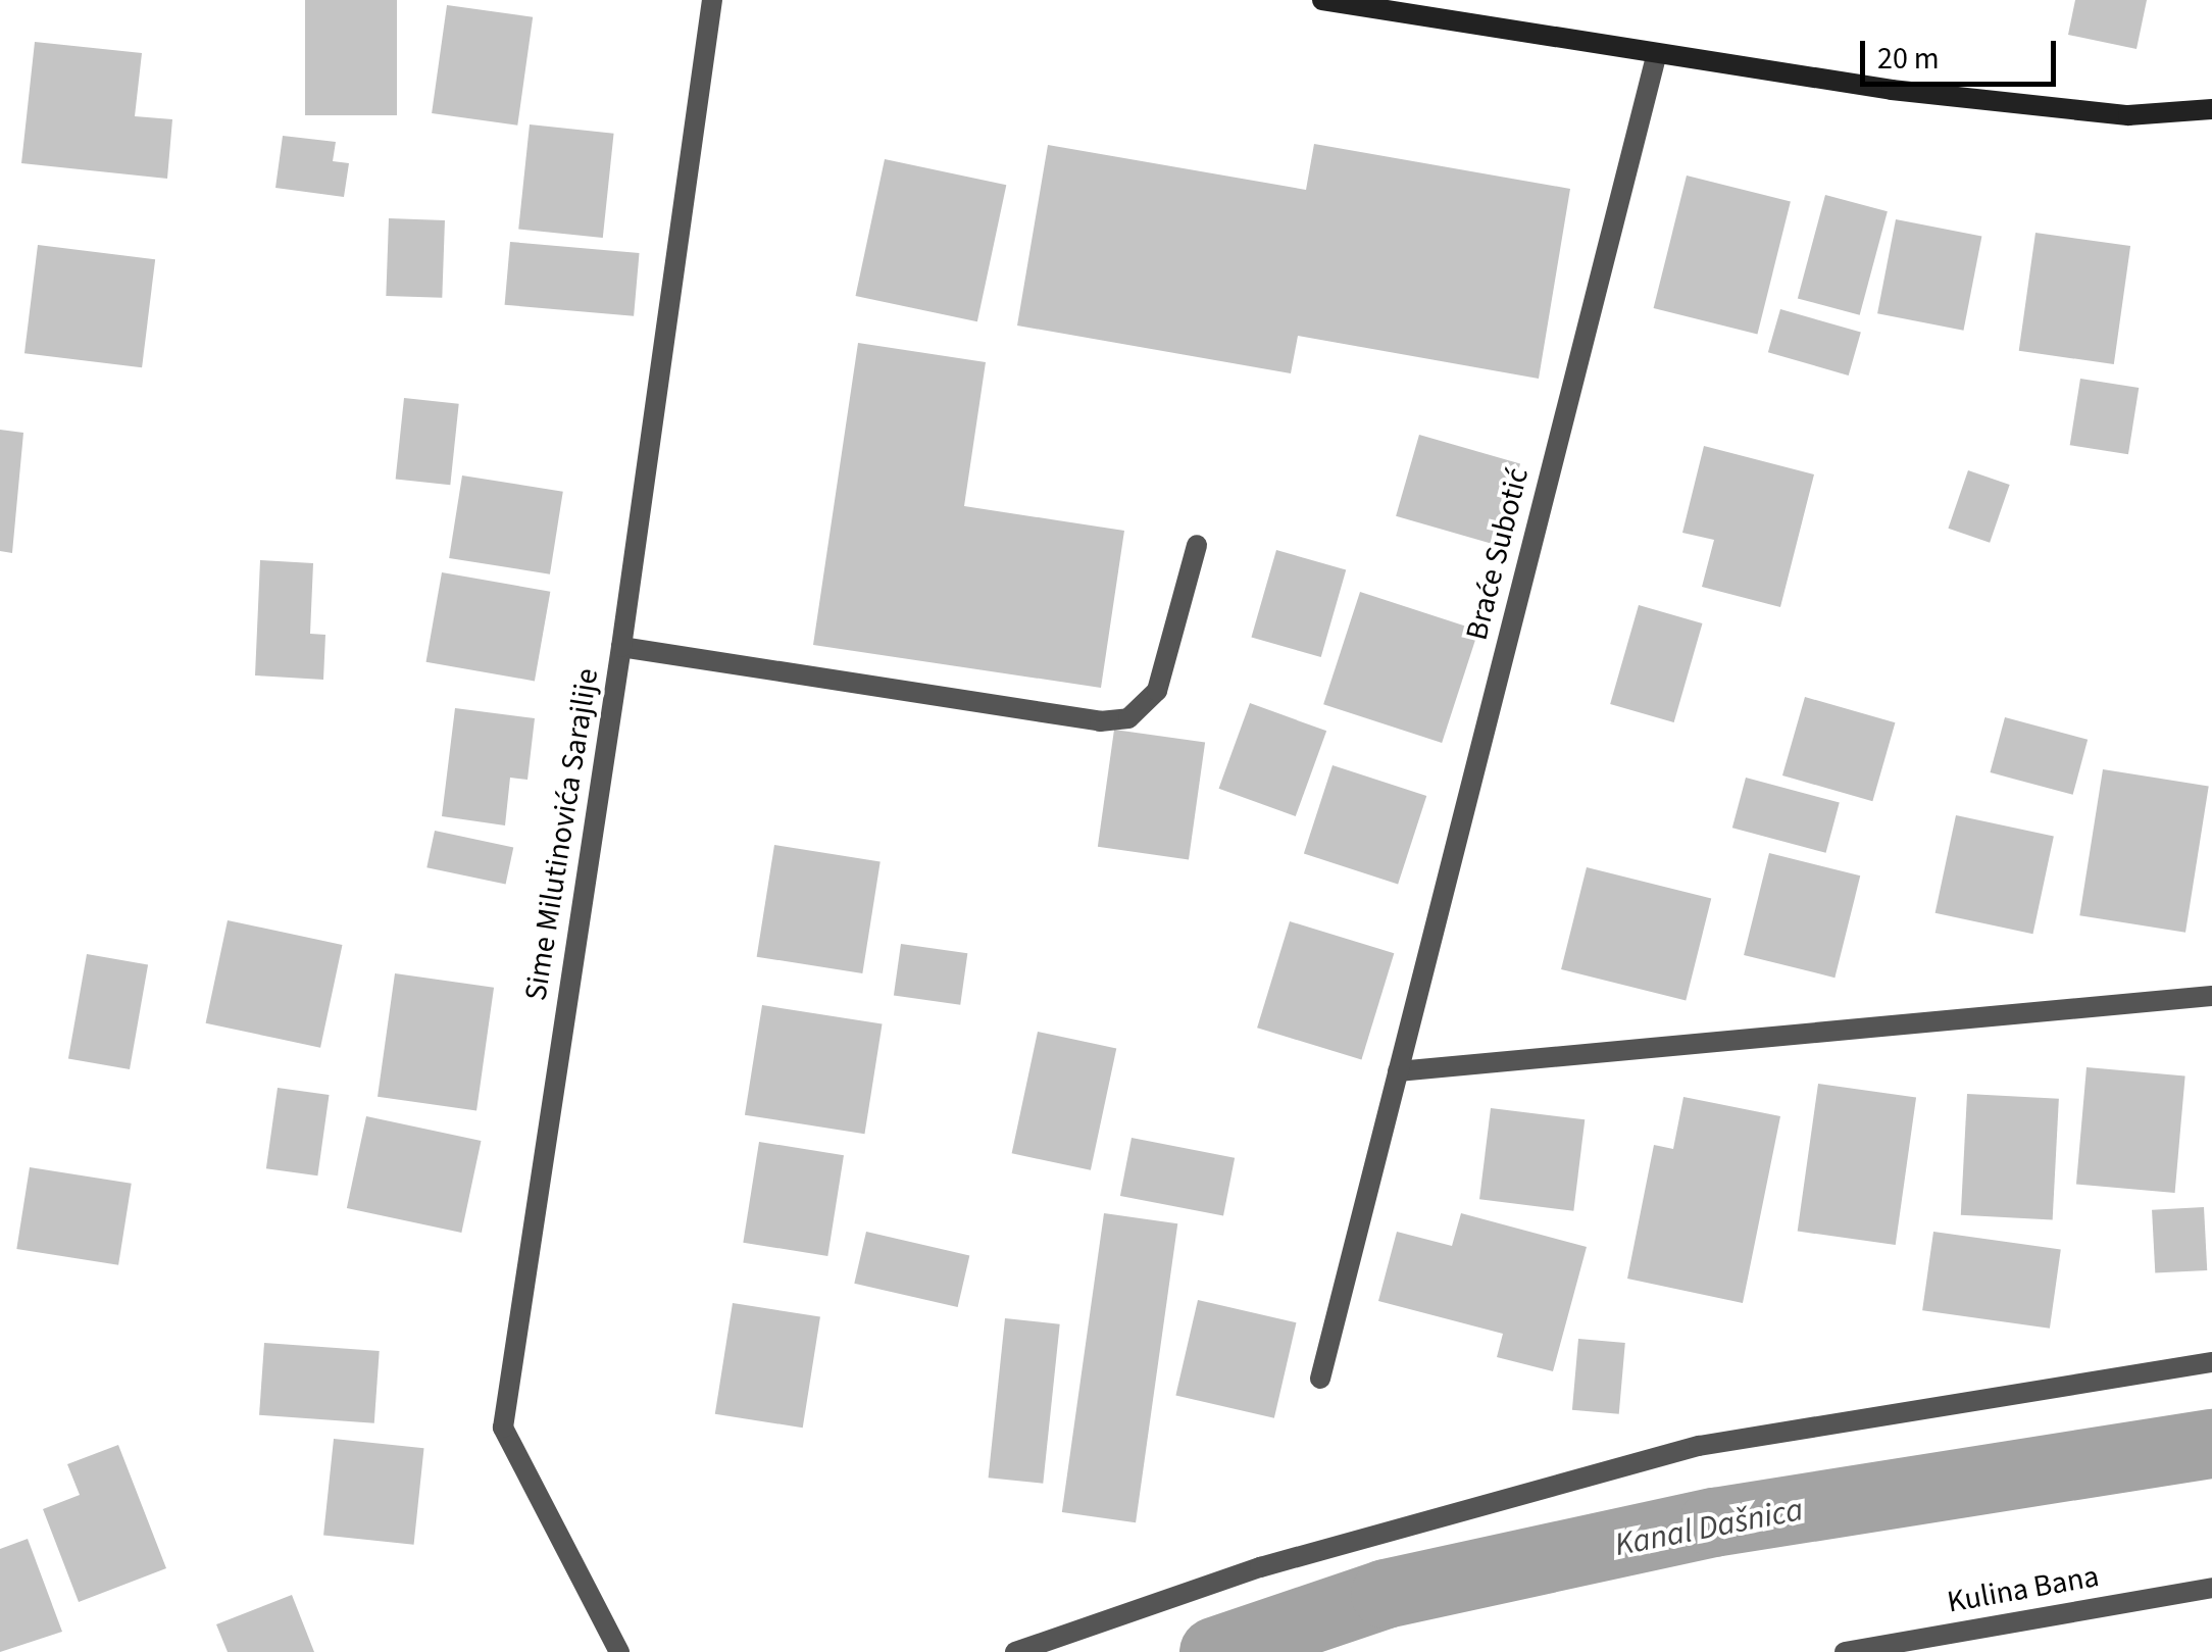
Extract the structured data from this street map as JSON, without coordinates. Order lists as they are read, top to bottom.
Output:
{
  "streets": {
    "street": ["Braće Subotić", "Sime Milutinovića Sarajlije", "Kulina Bana"]
  },
  "water": ["Kanal Dašnica"],
  "scale_bar": "20 m"
}
